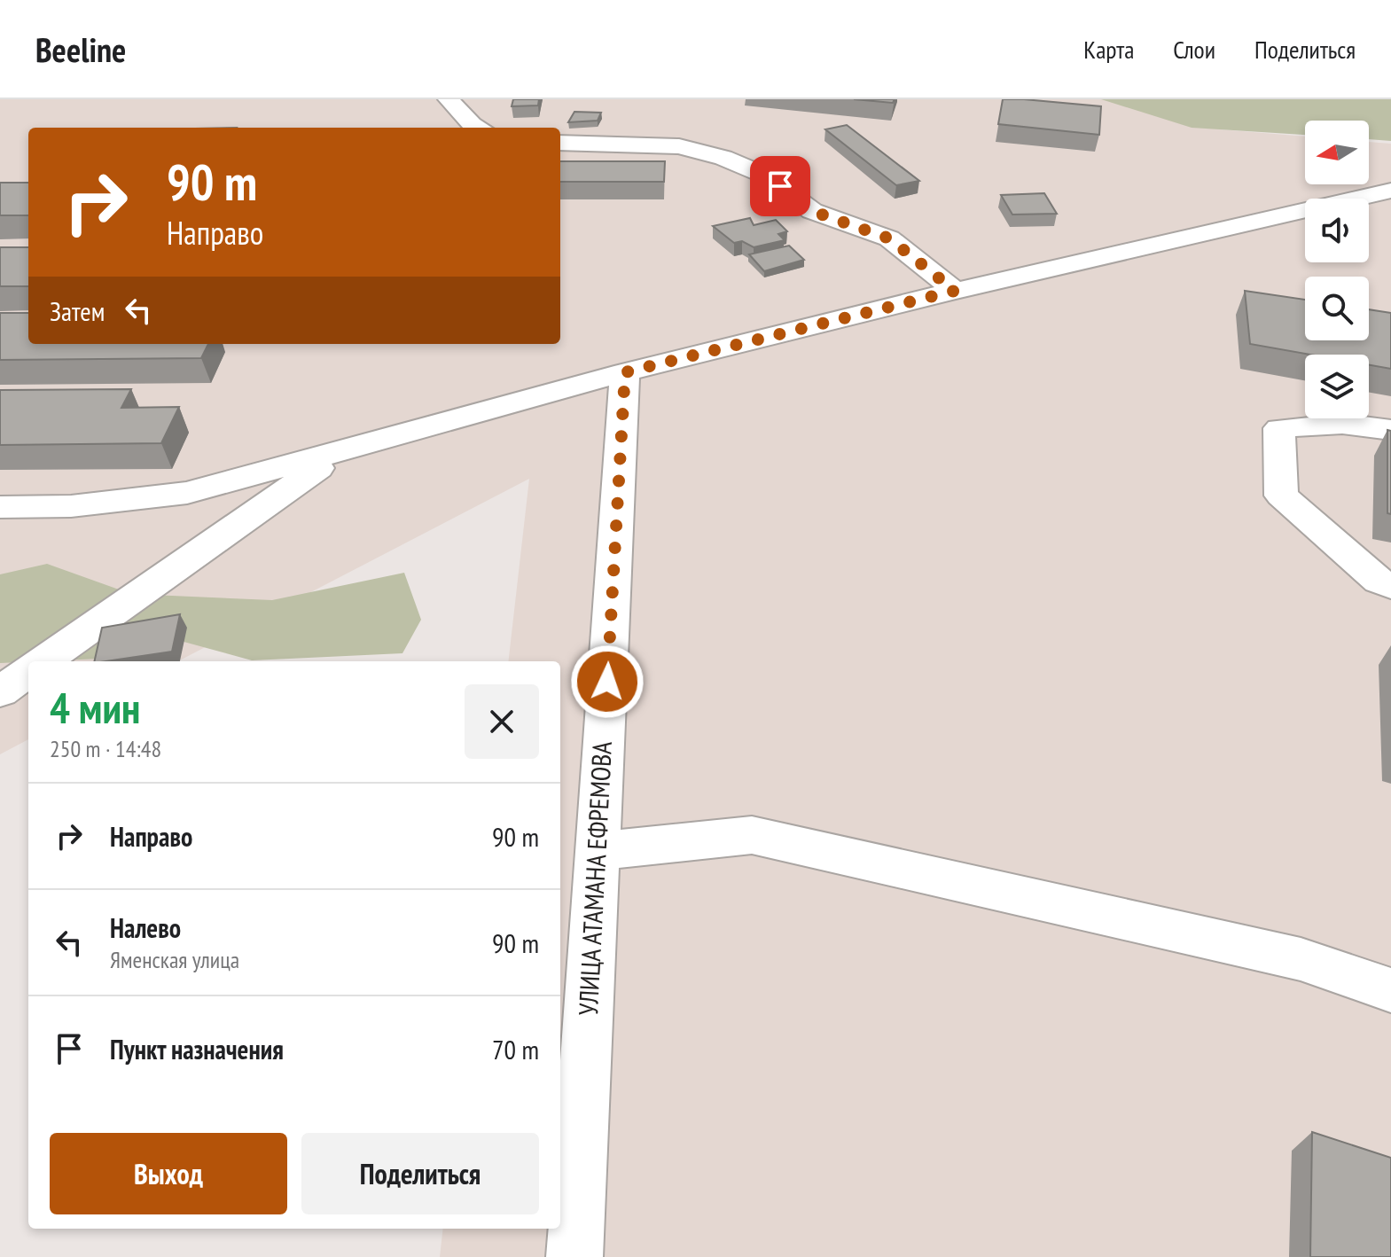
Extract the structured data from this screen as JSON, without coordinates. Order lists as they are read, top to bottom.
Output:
{
  "streets": {
    "street": ["УЛИЦА АТАМАНА ЕФРЕМОВА"]
  },
  "north": "left",
  "page": {
    "header": "Beeline",
    "nav": ["Карта", "Слои", "Поделиться"],
    "turn": ["90 m", "Направо"],
    "then": "Затем",
    "heading": ["4 мин", "250 m · 14:48"],
    "list": [
      {
        "name": "Направо",
        "value": "90 m"
      },
      {
        "name": "Налево",
        "note": "Яменская улица",
        "value": "90 m"
      },
      {
        "name": "Пункт назначения",
        "value": "70 m"
      }
    ],
    "buttons": ["Выход", "Поделиться"]
  }
}
